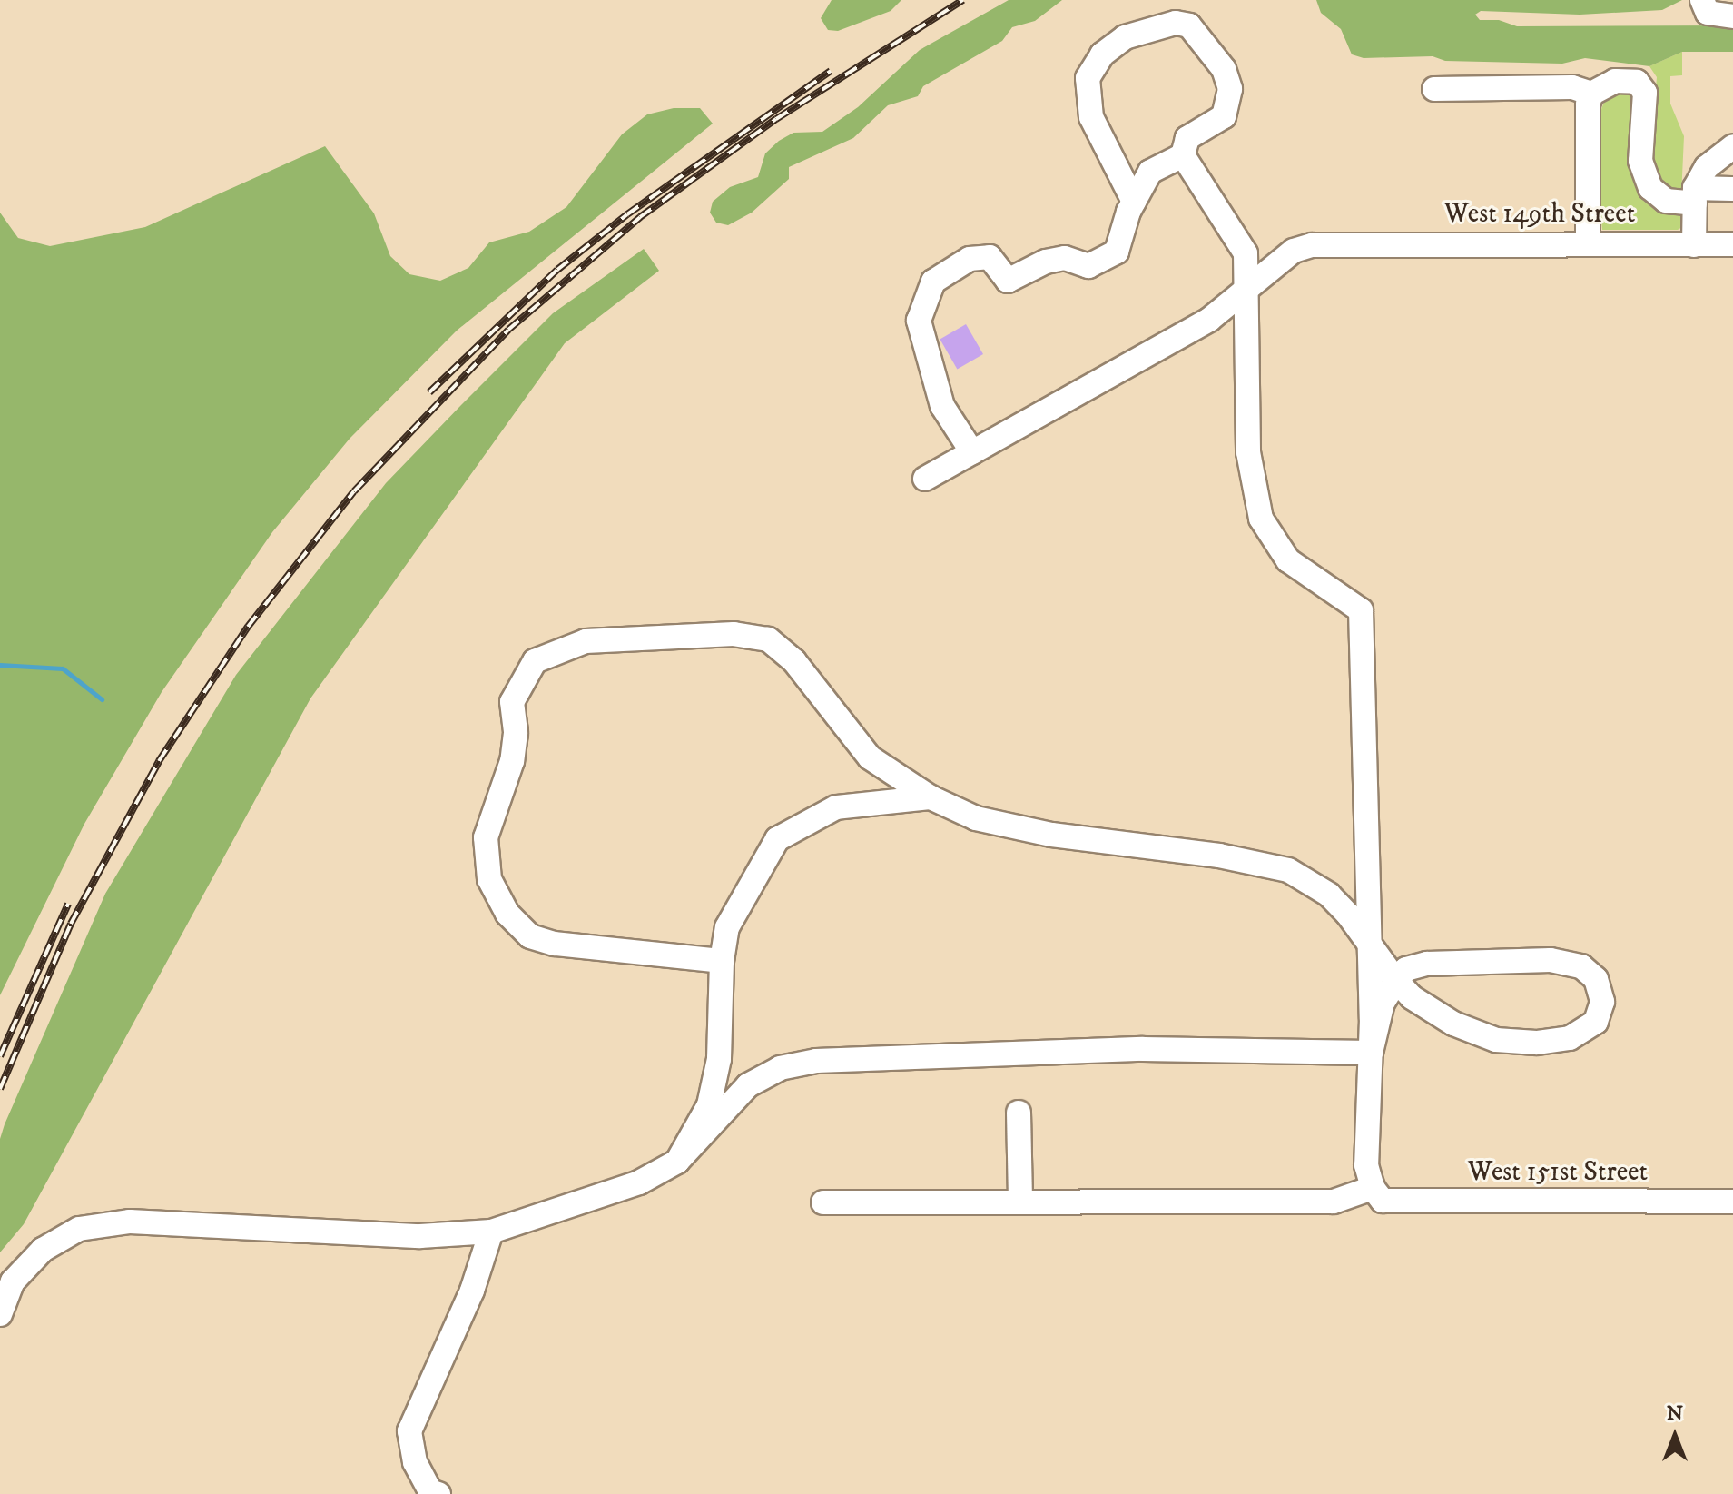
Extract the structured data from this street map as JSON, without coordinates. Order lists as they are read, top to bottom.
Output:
{
  "streets": {
    "street": ["West 149th Street", "West 151st Street"]
  },
  "north": "top"
}
